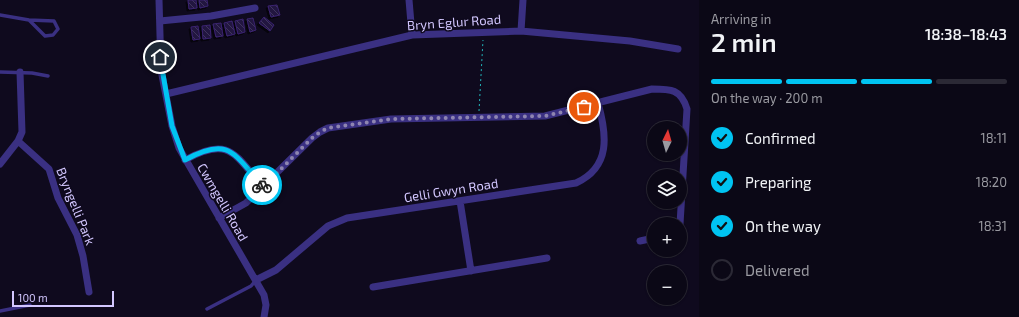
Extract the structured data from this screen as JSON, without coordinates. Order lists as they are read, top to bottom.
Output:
{
  "streets": {
    "street": [
      "Bryn Eglur Road",
      "Gelli Gwyn Road",
      "Cwmgelli Road",
      "Bryngelli Park"
    ]
  },
  "crossings": [
    ["Bryn Eglur Road", "Cwmgelli Road"],
    ["Gelli Gwyn Road", "Cwmgelli Road"]
  ],
  "scale_bar": "100 m",
  "north": "top",
  "page": {
    "heading": ["2 min", "Arriving in", "18:38–18:43"],
    "bar": "On the way · 200 m",
    "list": [
      ["Confirmed", "18:11"],
      ["Preparing", "18:20"],
      ["On the way", "18:31"],
      "Delivered"
    ],
    "map_buttons": ["+", "−"],
    "scale": "100 m"
  }
}
